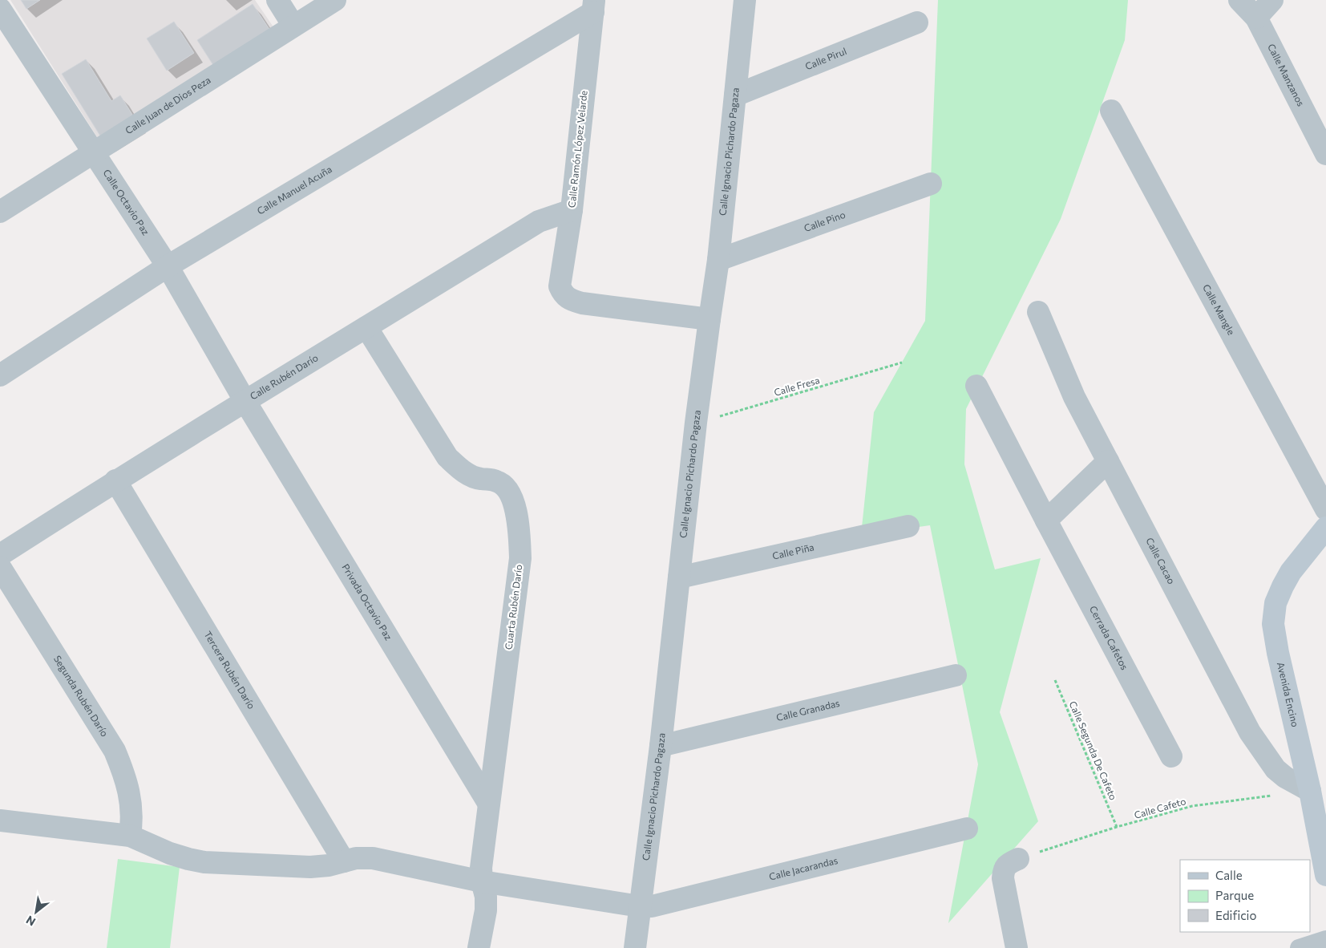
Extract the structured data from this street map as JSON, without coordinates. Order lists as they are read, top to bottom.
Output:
{
  "streets": {
    "main road": ["Avenida Encino"],
    "street": [
      "Calle Pirul",
      "Calle Manzanos",
      "Calle Juan de Dios Peza",
      "Calle Ramón López Velarde",
      "Calle Ignacio Pichardo Pagaza",
      "Calle Manuel Acuña",
      "Calle Octavio Paz",
      "Calle Pino",
      "Calle Mangle",
      "Calle Rubén Darío",
      "Calle Piña",
      "Calle Cacao",
      "Privada Octavio Paz",
      "Cuarta Rubén Darío",
      "Cerrada Cafetos",
      "Tercera Rubén Darío",
      "Segunda Rubén Darío",
      "Calle Granadas",
      "Calle Jacarandas"
    ],
    "path": ["Calle Fresa", "Calle Segunda De Cafeto", "Calle Cafeto"]
  },
  "crossings": [
    ["Calle Pirul", "Calle Ignacio Pichardo Pagaza"],
    ["Calle Juan de Dios Peza", "Calle Octavio Paz"],
    ["Calle Ramón López Velarde", "Calle Ignacio Pichardo Pagaza"],
    ["Calle Ramón López Velarde", "Calle Manuel Acuña"],
    ["Calle Ramón López Velarde", "Calle Rubén Darío"],
    ["Calle Ignacio Pichardo Pagaza", "Calle Pino"],
    ["Calle Ignacio Pichardo Pagaza", "Calle Fresa"],
    ["Calle Ignacio Pichardo Pagaza", "Calle Piña"],
    ["Calle Ignacio Pichardo Pagaza", "Calle Granadas"],
    ["Calle Ignacio Pichardo Pagaza", "Calle Jacarandas"],
    ["Calle Manuel Acuña", "Calle Octavio Paz"],
    ["Calle Octavio Paz", "Calle Rubén Darío"],
    ["Calle Octavio Paz", "Privada Octavio Paz"],
    ["Calle Rubén Darío", "Privada Octavio Paz"],
    ["Calle Rubén Darío", "Cuarta Rubén Darío"],
    ["Calle Rubén Darío", "Tercera Rubén Darío"],
    ["Calle Cacao", "Avenida Encino"],
    ["Calle Cacao", "Calle Cafeto"],
    ["Privada Octavio Paz", "Cuarta Rubén Darío"],
    ["Cuarta Rubén Darío", "Calle Jacarandas"],
    ["Tercera Rubén Darío", "Calle Jacarandas"],
    ["Avenida Encino", "Calle Cafeto"],
    ["Segunda Rubén Darío", "Calle Jacarandas"],
    ["Calle Segunda De Cafeto", "Calle Cafeto"]
  ],
  "legend": ["Calle", "Parque", "Edificio"],
  "north": "bottom left"
}
